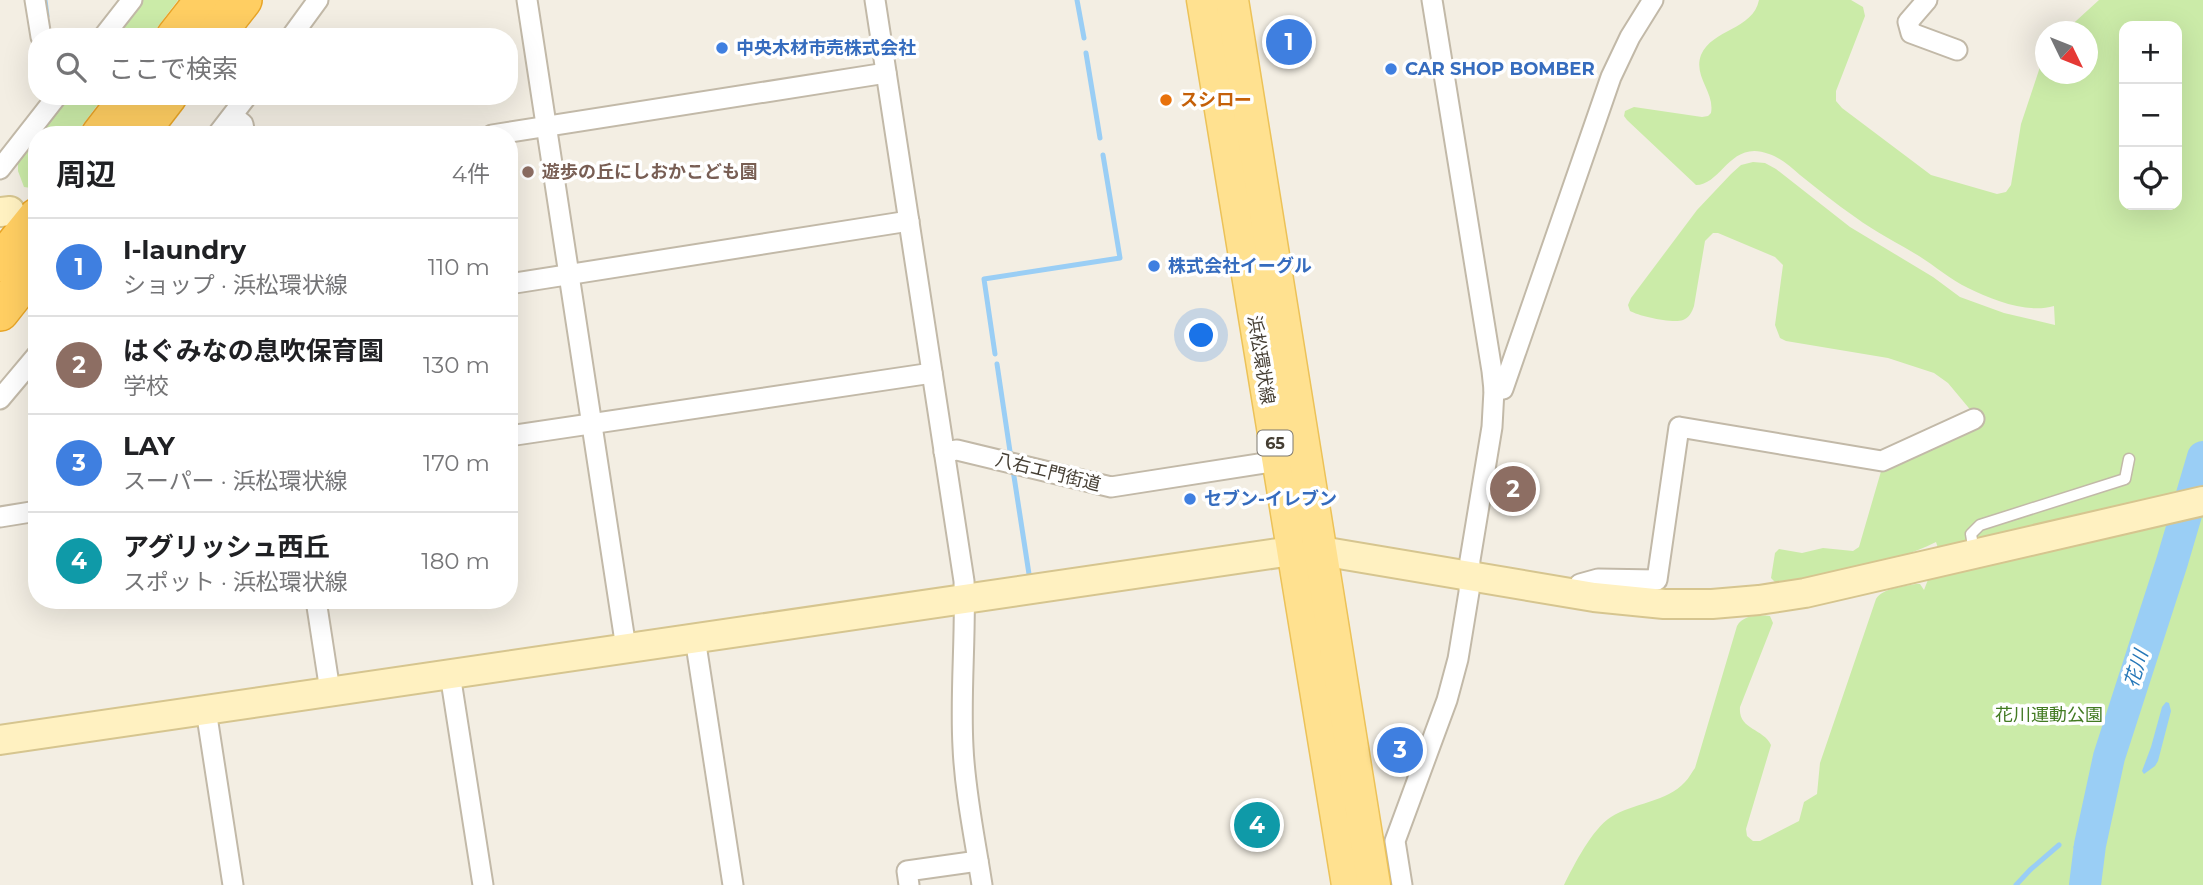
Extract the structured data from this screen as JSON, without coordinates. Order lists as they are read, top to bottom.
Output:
{
  "streets": {
    "main road": ["浜松環状線", "65"],
    "street": ["八右エ門街道"]
  },
  "crossings": [
    ["浜松環状線", "八右エ門街道"]
  ],
  "water": ["花川"],
  "parks": ["花川運動公園"],
  "places": [
    "中央木材市売株式会社",
    "CAR SHOP BOMBER",
    "スシロー",
    "遊歩の丘にしおかこども園",
    "株式会社イーグル",
    "セブン-イレブン"
  ],
  "north": "bottom right",
  "page": {
    "pins": [
      "1",
      "2",
      "3",
      "4"
    ],
    "map_buttons": ["+", "−"],
    "search": "ここで検索",
    "heading": ["周辺", "4件"],
    "list": [
      {
        "mark": "1",
        "name": "I-laundry",
        "note": "ショップ · 浜松環状線",
        "value": "110 m"
      },
      {
        "mark": "2",
        "name": "はぐみなの息吹保育園",
        "note": "学校",
        "value": "130 m"
      },
      {
        "mark": "3",
        "name": "LAY",
        "note": "スーパー · 浜松環状線",
        "value": "170 m"
      },
      {
        "mark": "4",
        "name": "アグリッシュ西丘",
        "note": "スポット · 浜松環状線",
        "value": "180 m"
      }
    ]
  }
}
